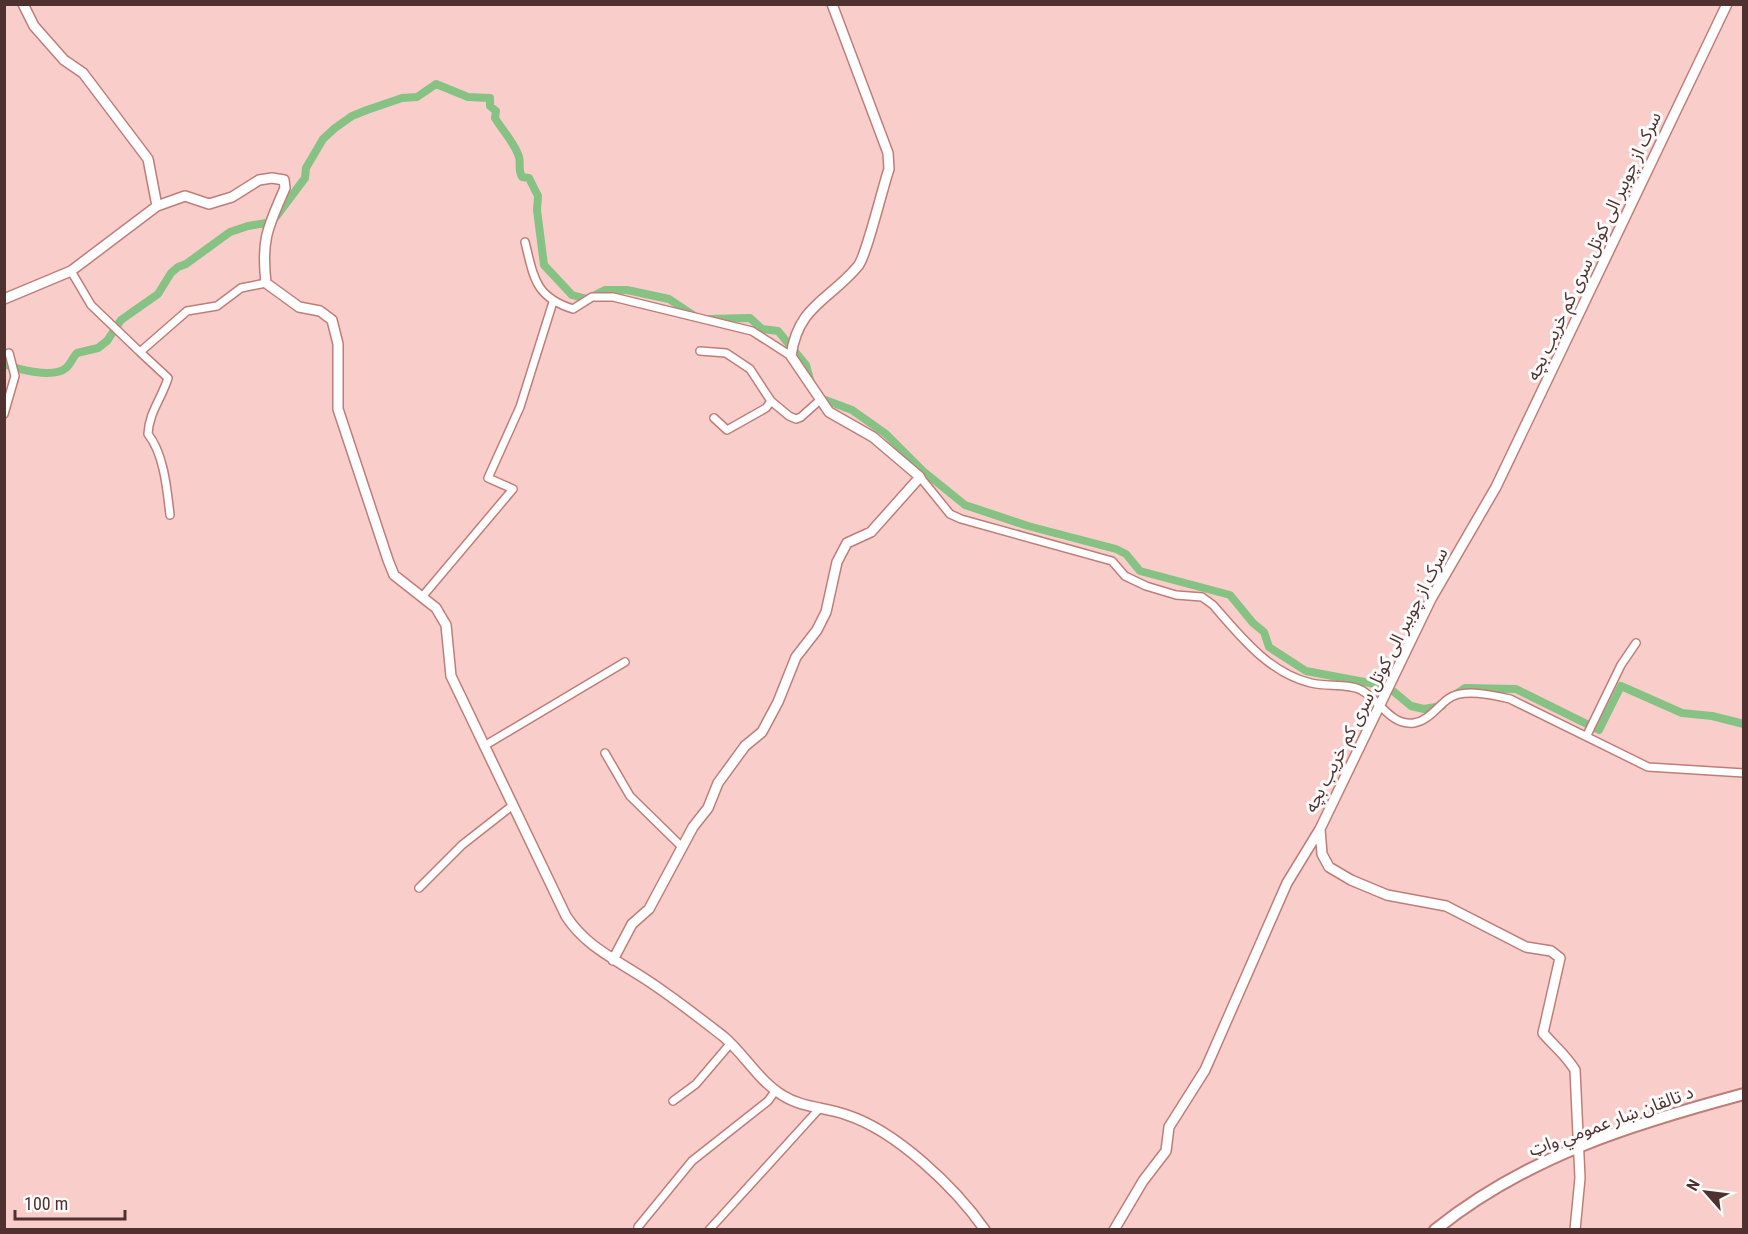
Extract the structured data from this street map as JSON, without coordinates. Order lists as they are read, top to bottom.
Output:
{
  "streets": {
    "main road": ["د تالقان ښار عمومي واټ"],
    "street": ["سرک از چوببر الی کوتل سری کم خریب بچه"]
  },
  "crossings": [
    ["سرک از چوببر الی کوتل سری کم خریب بچه", "د تالقان ښار عمومي واټ"]
  ],
  "scale_bar": "100 m",
  "north": "top left"
}
